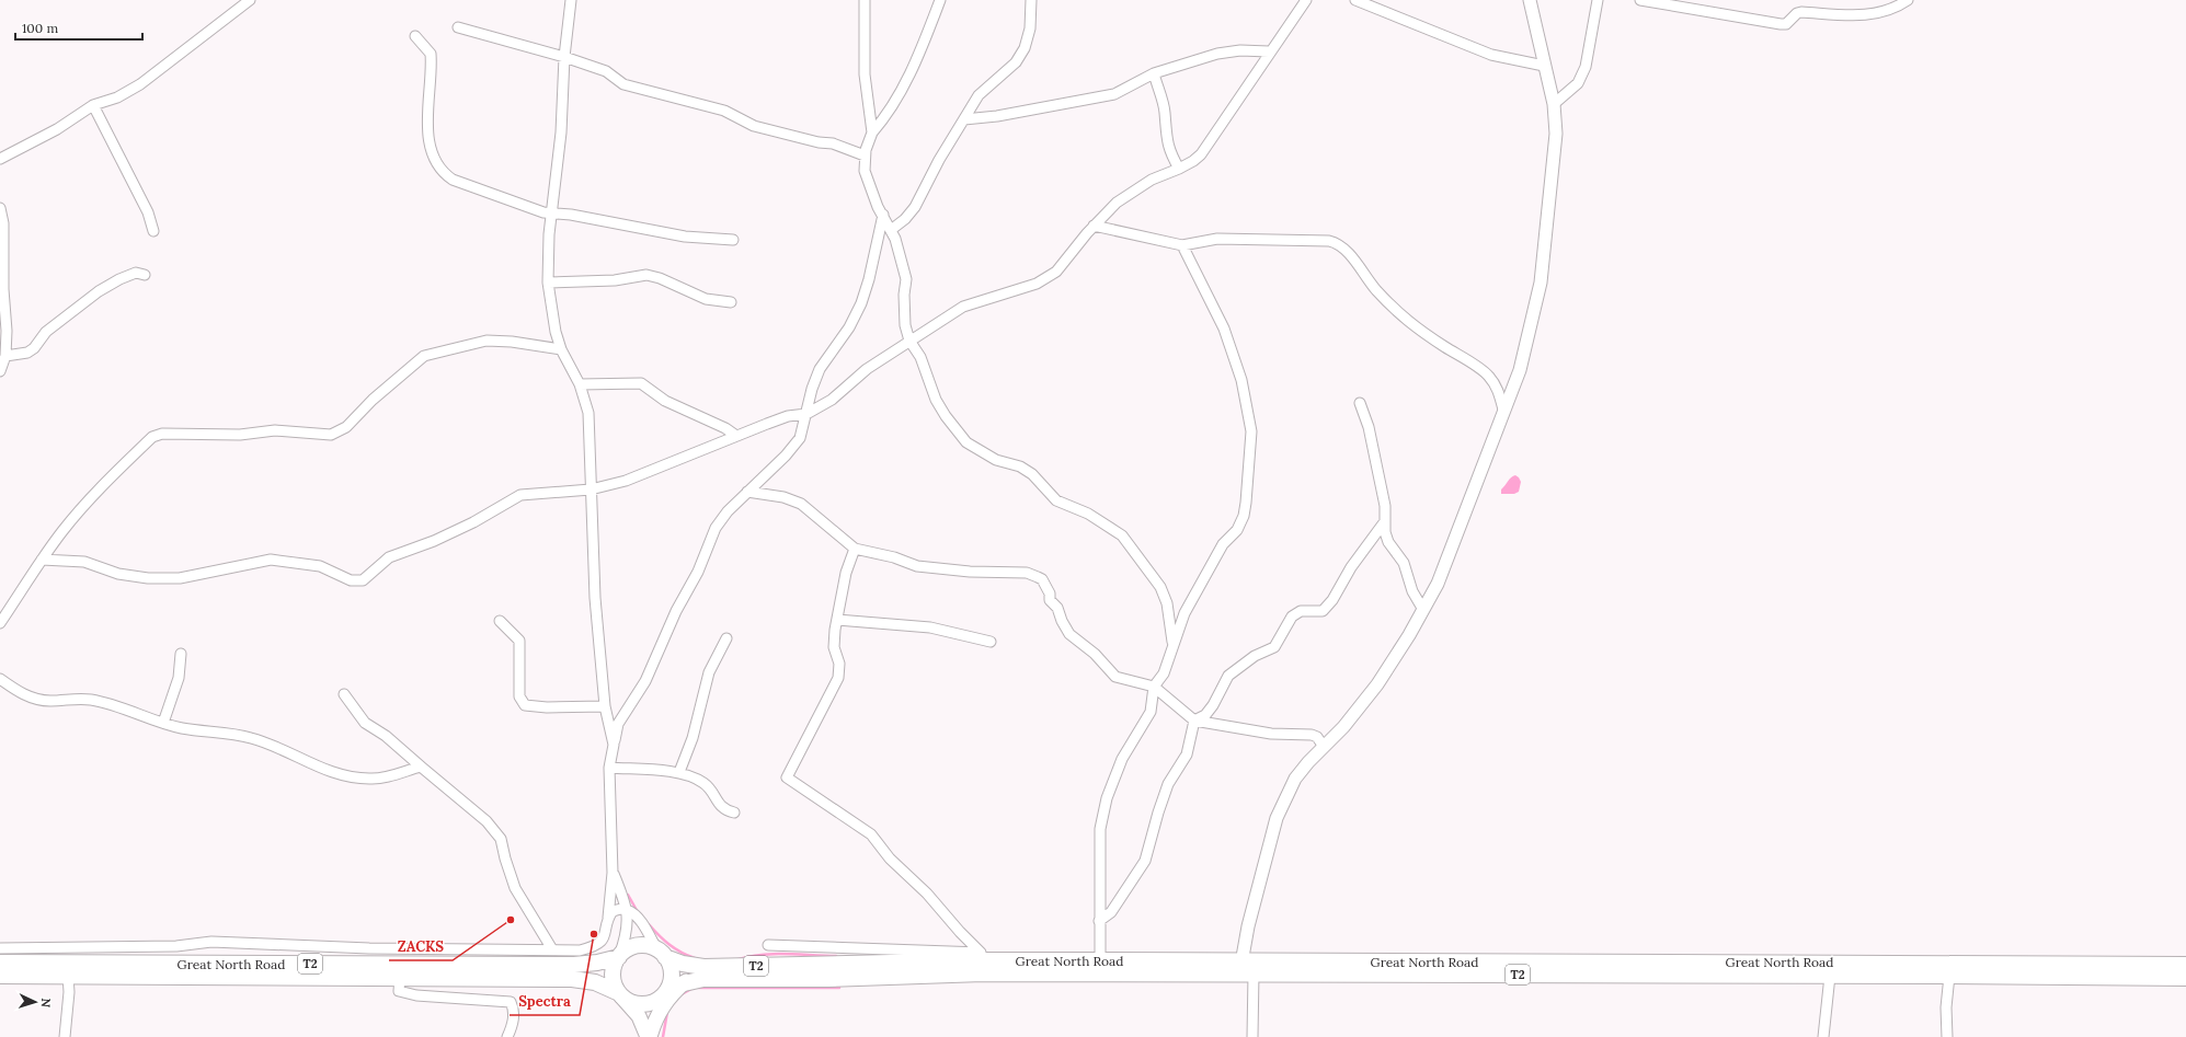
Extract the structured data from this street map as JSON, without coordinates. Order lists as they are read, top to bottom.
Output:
{
  "streets": {
    "main road": ["Great North Road", "T2"]
  },
  "places": ["ZACKS", "Spectra"],
  "scale_bar": "100 m",
  "north": "right"
}
